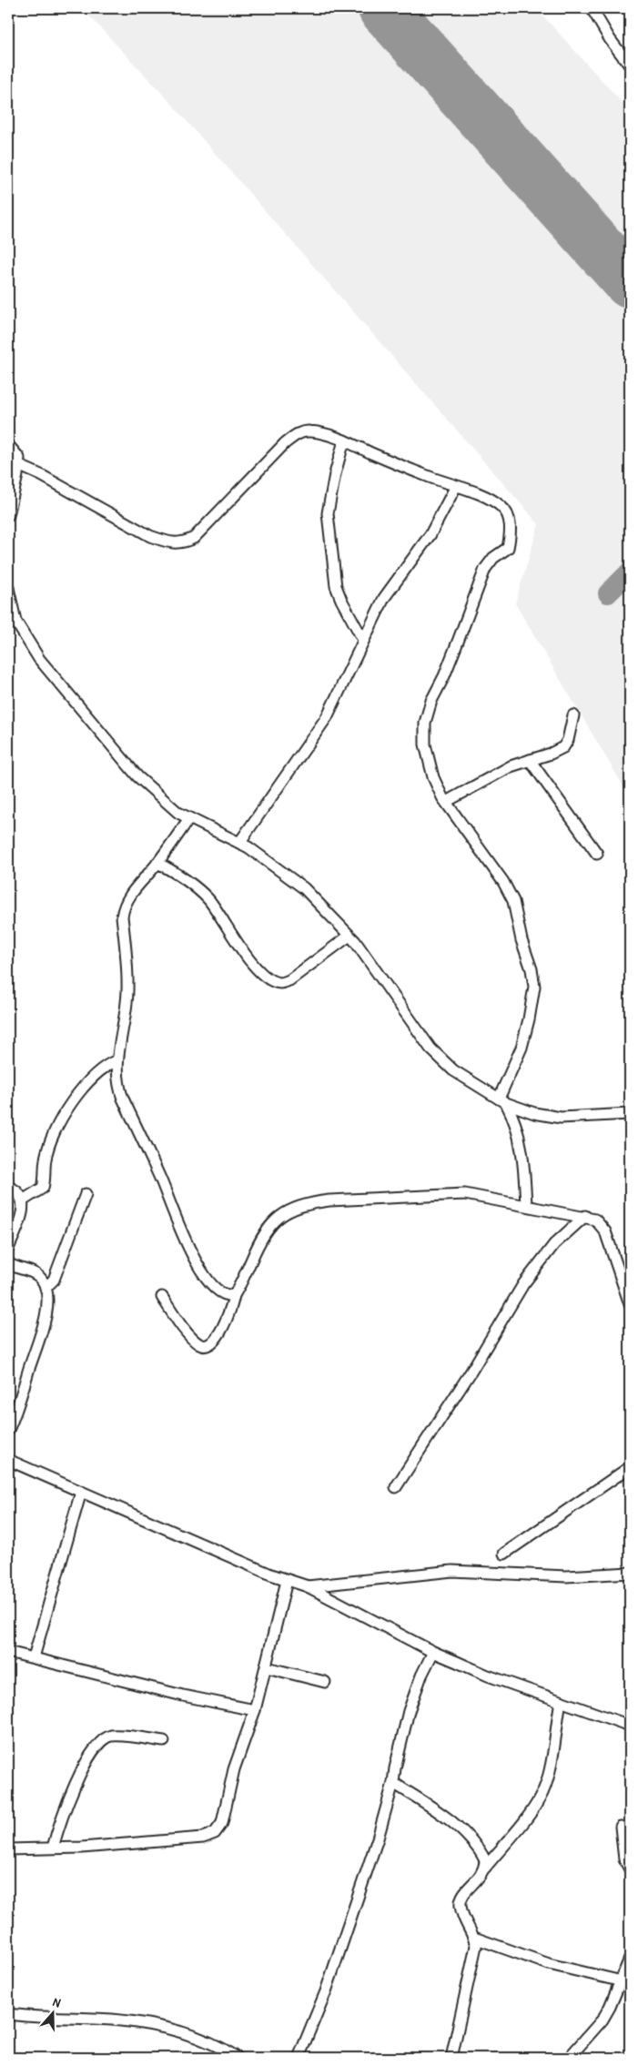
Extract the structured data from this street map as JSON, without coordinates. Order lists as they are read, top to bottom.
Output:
{
  "north": "top"
}
